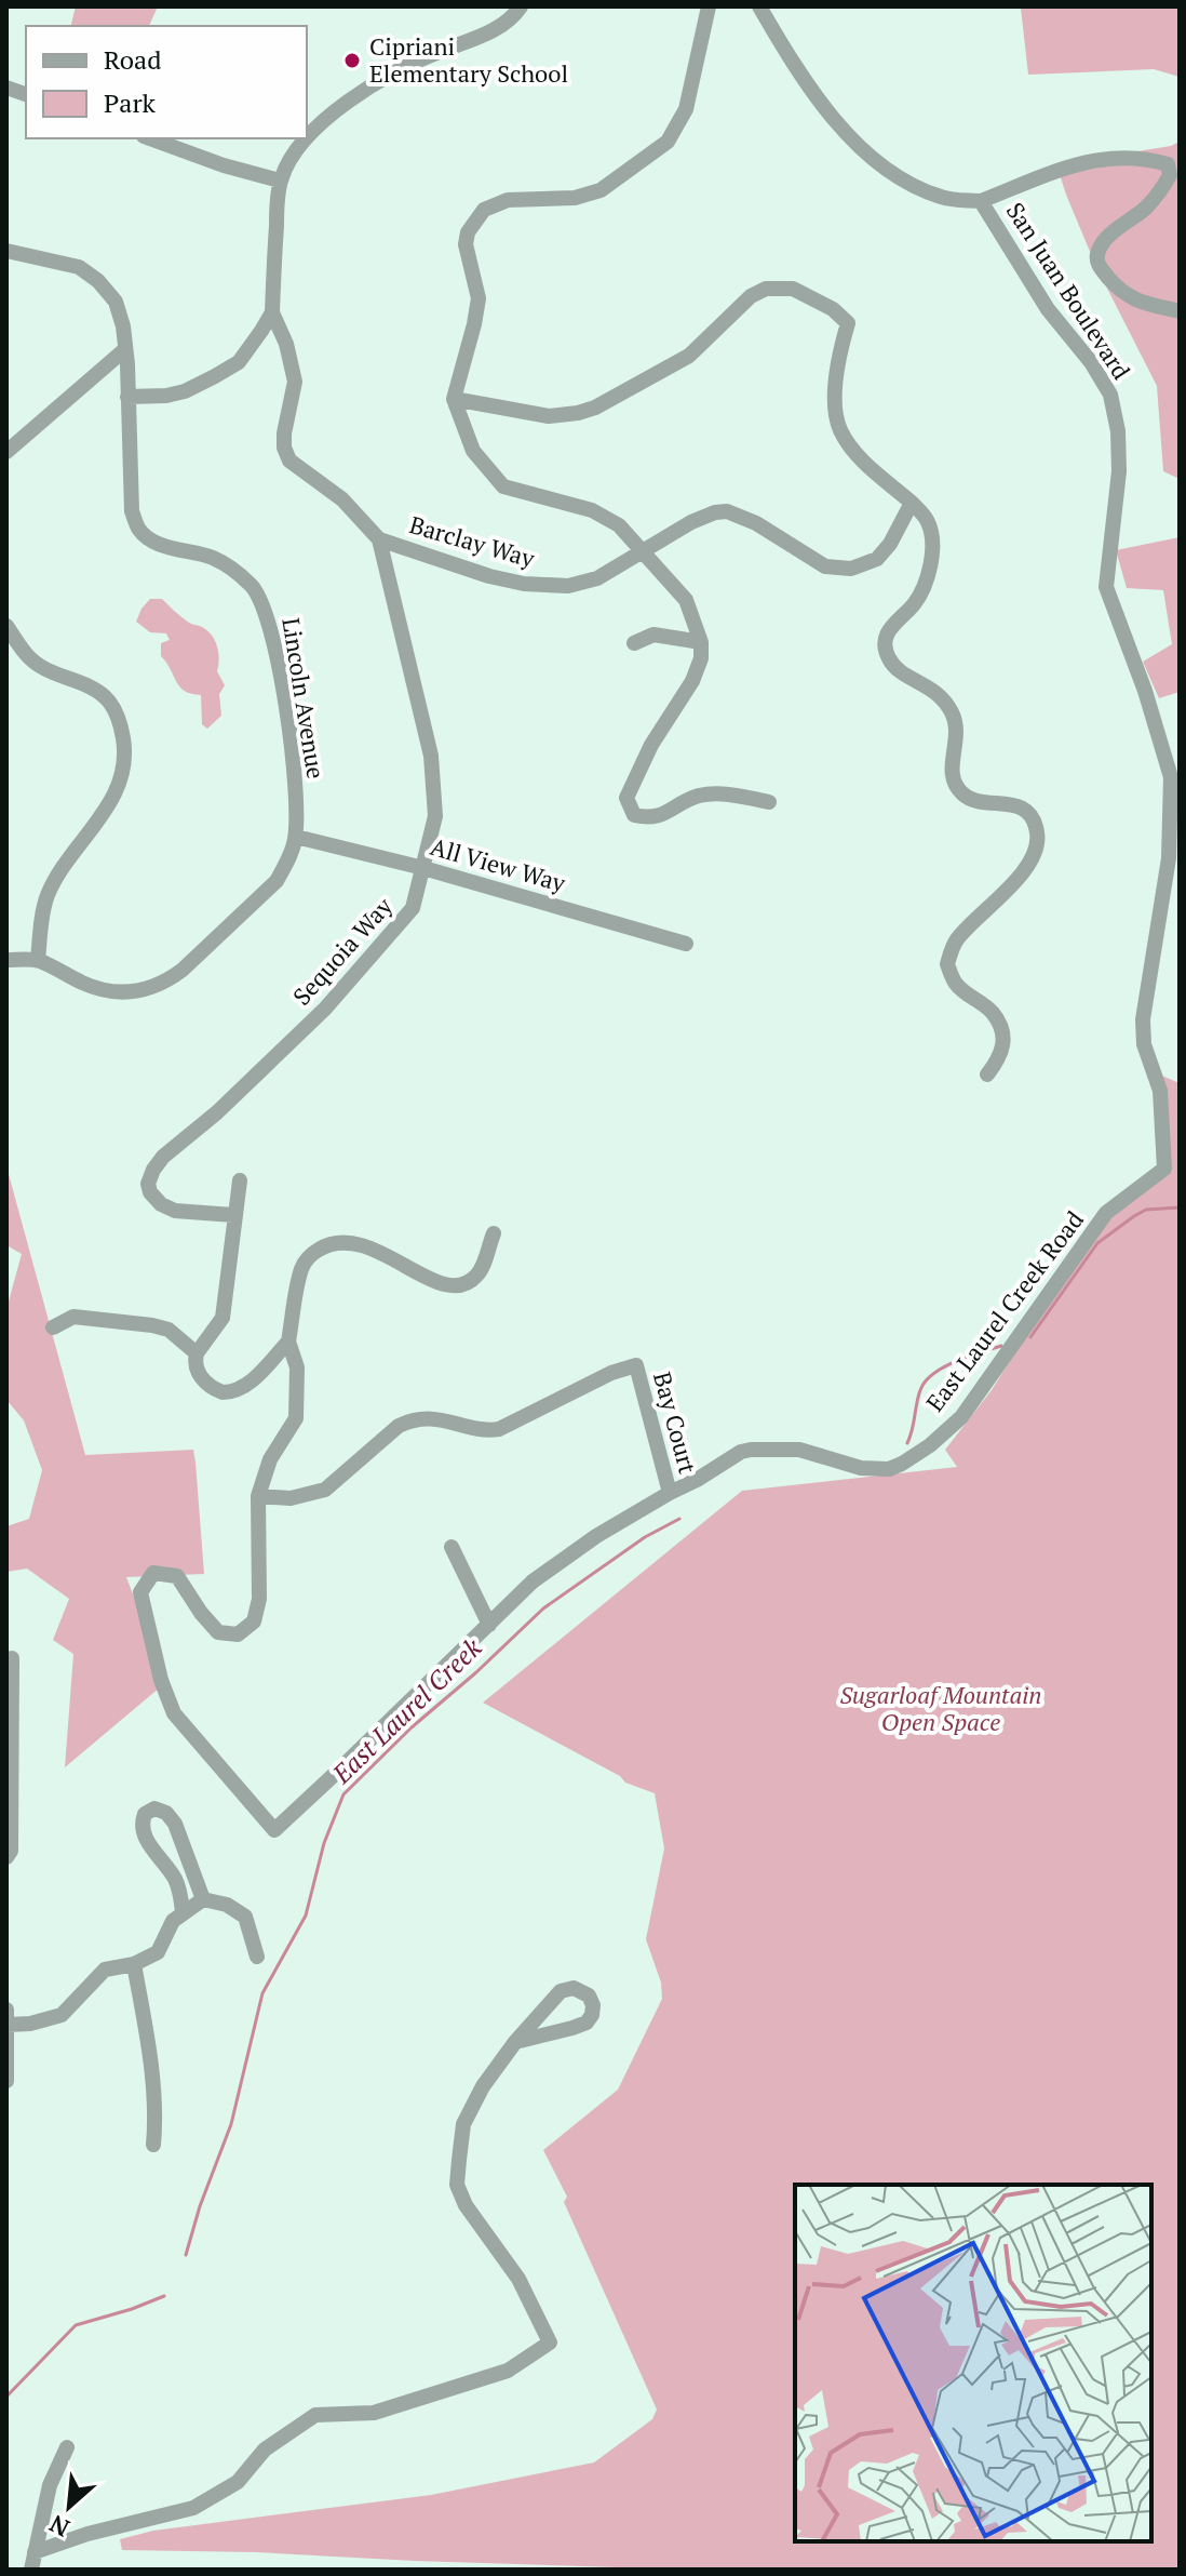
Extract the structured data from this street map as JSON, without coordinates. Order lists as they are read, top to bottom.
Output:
{
  "streets": {
    "street": [
      "San Juan Boulevard",
      "Barclay Way",
      "Lincoln Avenue",
      "All View Way",
      "Sequoia Way",
      "East Laurel Creek Road",
      "Bay Court"
    ]
  },
  "crossings": [
    ["San Juan Boulevard", "East Laurel Creek Road"],
    ["Barclay Way", "Sequoia Way"],
    ["Lincoln Avenue", "All View Way"],
    ["All View Way", "Sequoia Way"],
    ["East Laurel Creek Road", "Bay Court"]
  ],
  "water": ["East Laurel Creek"],
  "parks": ["Sugarloaf Mountain Open Space"],
  "places": ["Cipriani Elementary School"],
  "legend": ["Road", "Park"],
  "north": "bottom left"
}
